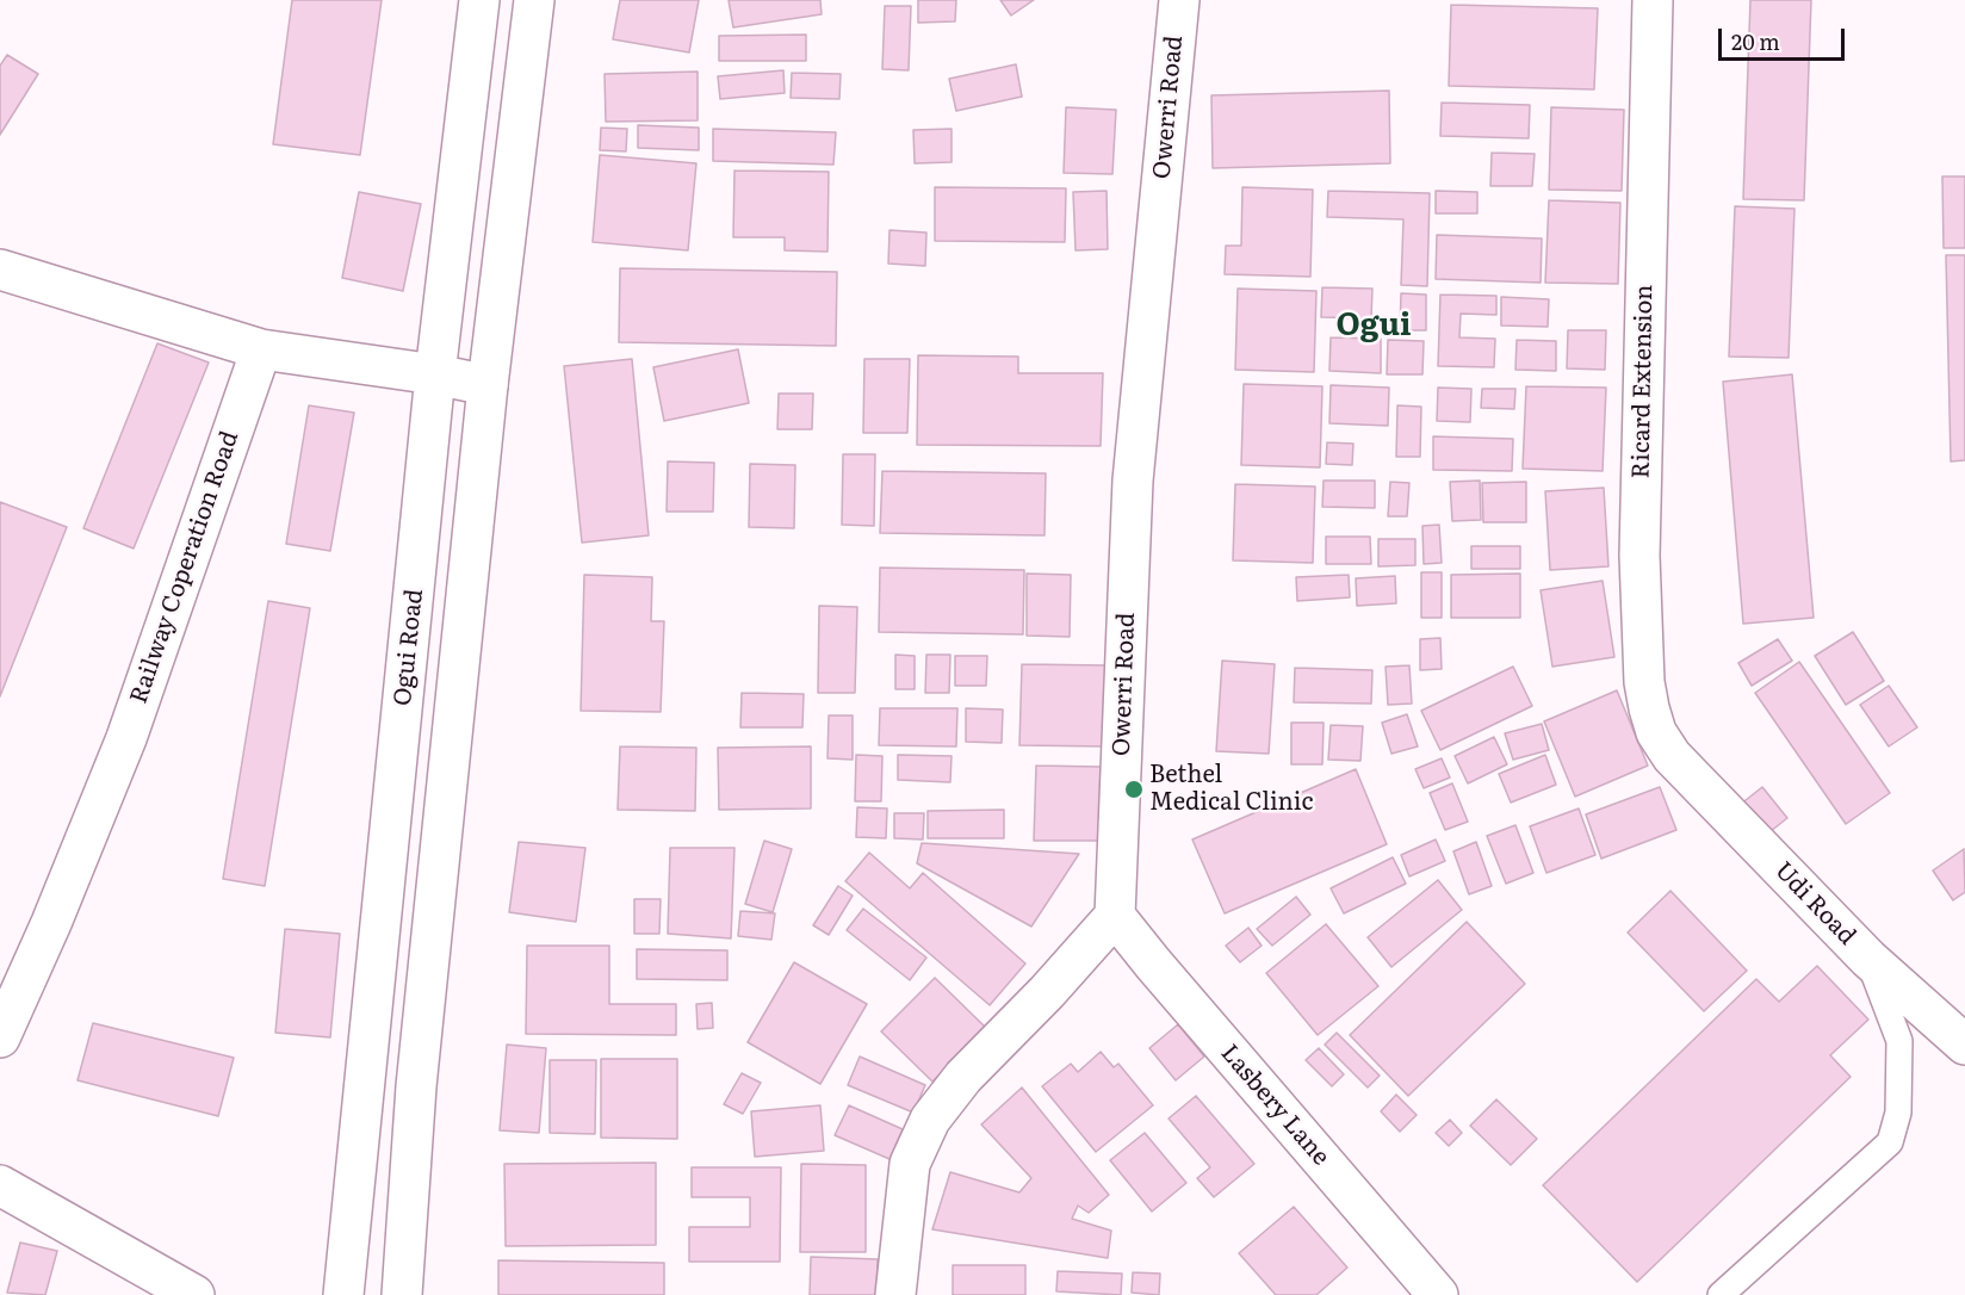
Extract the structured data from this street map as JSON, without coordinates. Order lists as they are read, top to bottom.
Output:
{
  "streets": {
    "street": [
      "Owerri Road",
      "Ricard Extension",
      "Railway Coperation Road",
      "Ogui Road",
      "Udi Road",
      "Lasbery Lane"
    ]
  },
  "crossings": [
    ["Owerri Road", "Lasbery Lane"],
    ["Ricard Extension", "Udi Road"]
  ],
  "districts": ["Ogui"],
  "places": ["Bethel Medical Clinic"],
  "scale_bar": "20 m"
}
